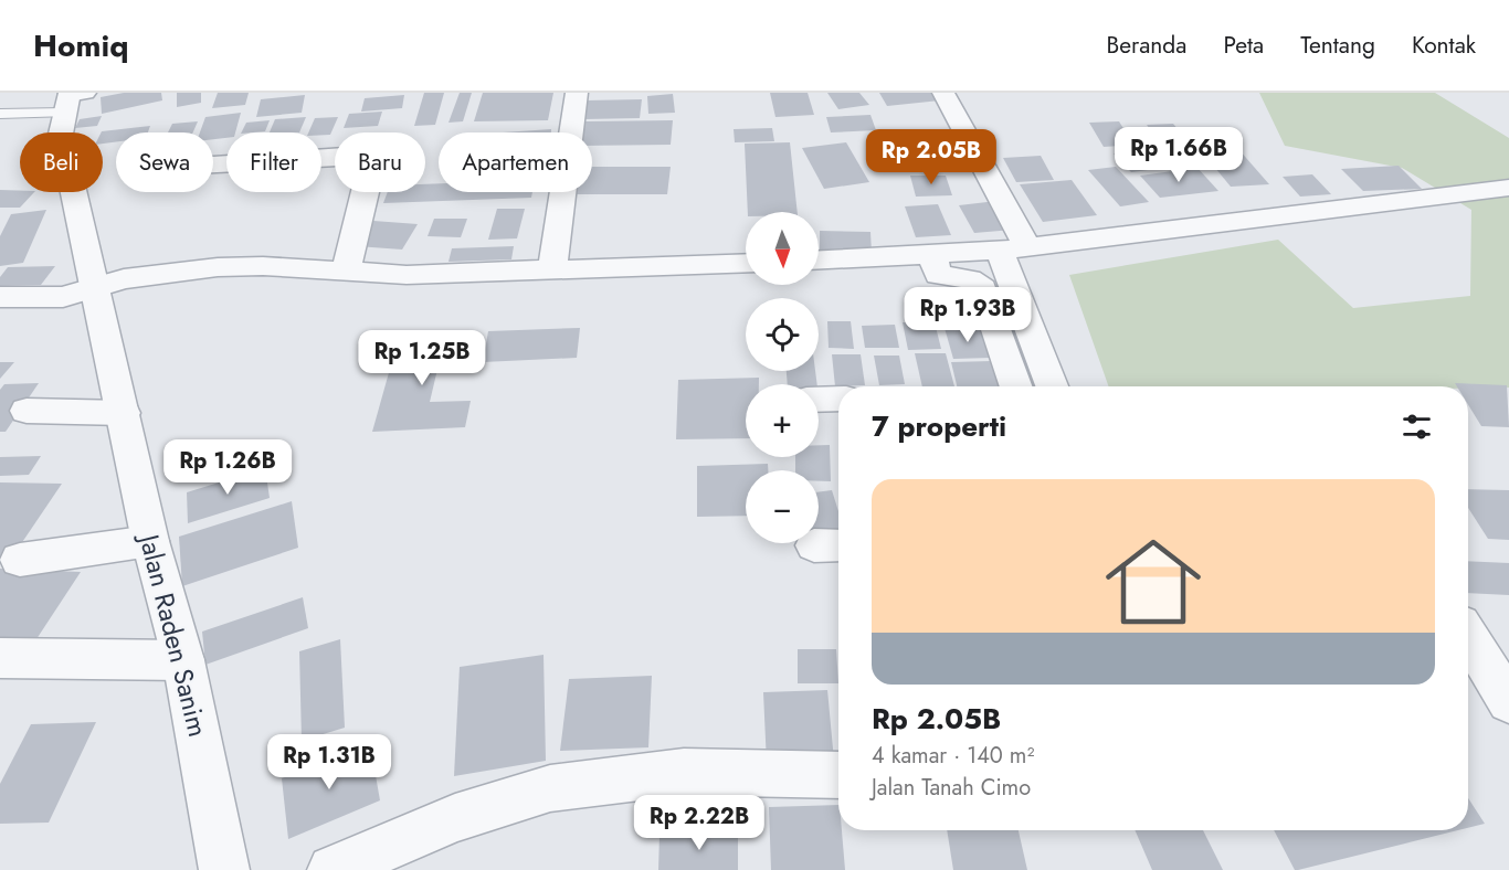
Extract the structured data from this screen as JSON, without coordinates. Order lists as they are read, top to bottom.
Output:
{
  "streets": {
    "street": ["Jalan Raden Sanim"]
  },
  "north": "bottom",
  "page": {
    "header": "Homiq",
    "nav": [
      "Beranda",
      "Peta",
      "Tentang",
      "Kontak"
    ],
    "price": [
      "Rp 1.66B",
      "Rp 2.05B",
      "Rp 1.93B",
      "Rp 1.25B",
      "Rp 1.26B",
      "Rp 1.31B",
      "Rp 2.22B"
    ],
    "chip": [
      "Beli",
      "Sewa",
      "Filter",
      "Baru",
      "Apartemen"
    ],
    "map_buttons": ["+", "−"],
    "heading": "7 properti",
    "list": [
      {
        "name": "Rp 2.05B",
        "note": "4 kamar · 140 m² · Jalan Tanah Cimo"
      }
    ]
  }
}
